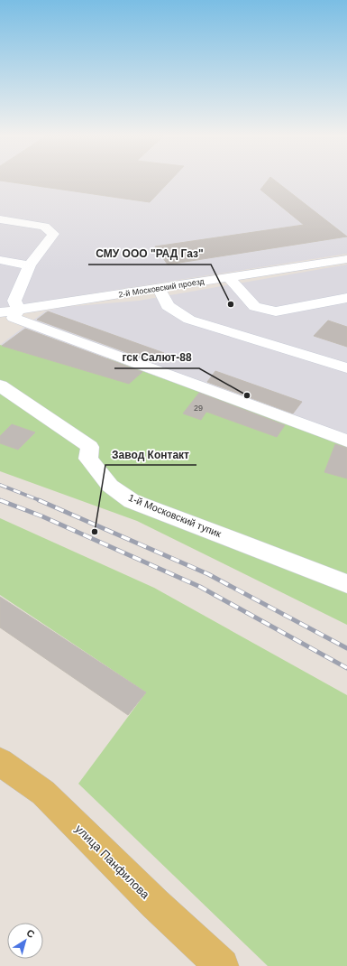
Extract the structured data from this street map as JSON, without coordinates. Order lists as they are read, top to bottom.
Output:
{
  "streets": {
    "main road": ["улица Панфилова"],
    "street": ["2-й Московский проезд", "1-й Московский тупик"]
  },
  "places": ["СМУ ООО \"РАД Газ\"", "гск Салют-88", "Завод Контакт"],
  "house_numbers": ["29"],
  "north": "top right"
}
